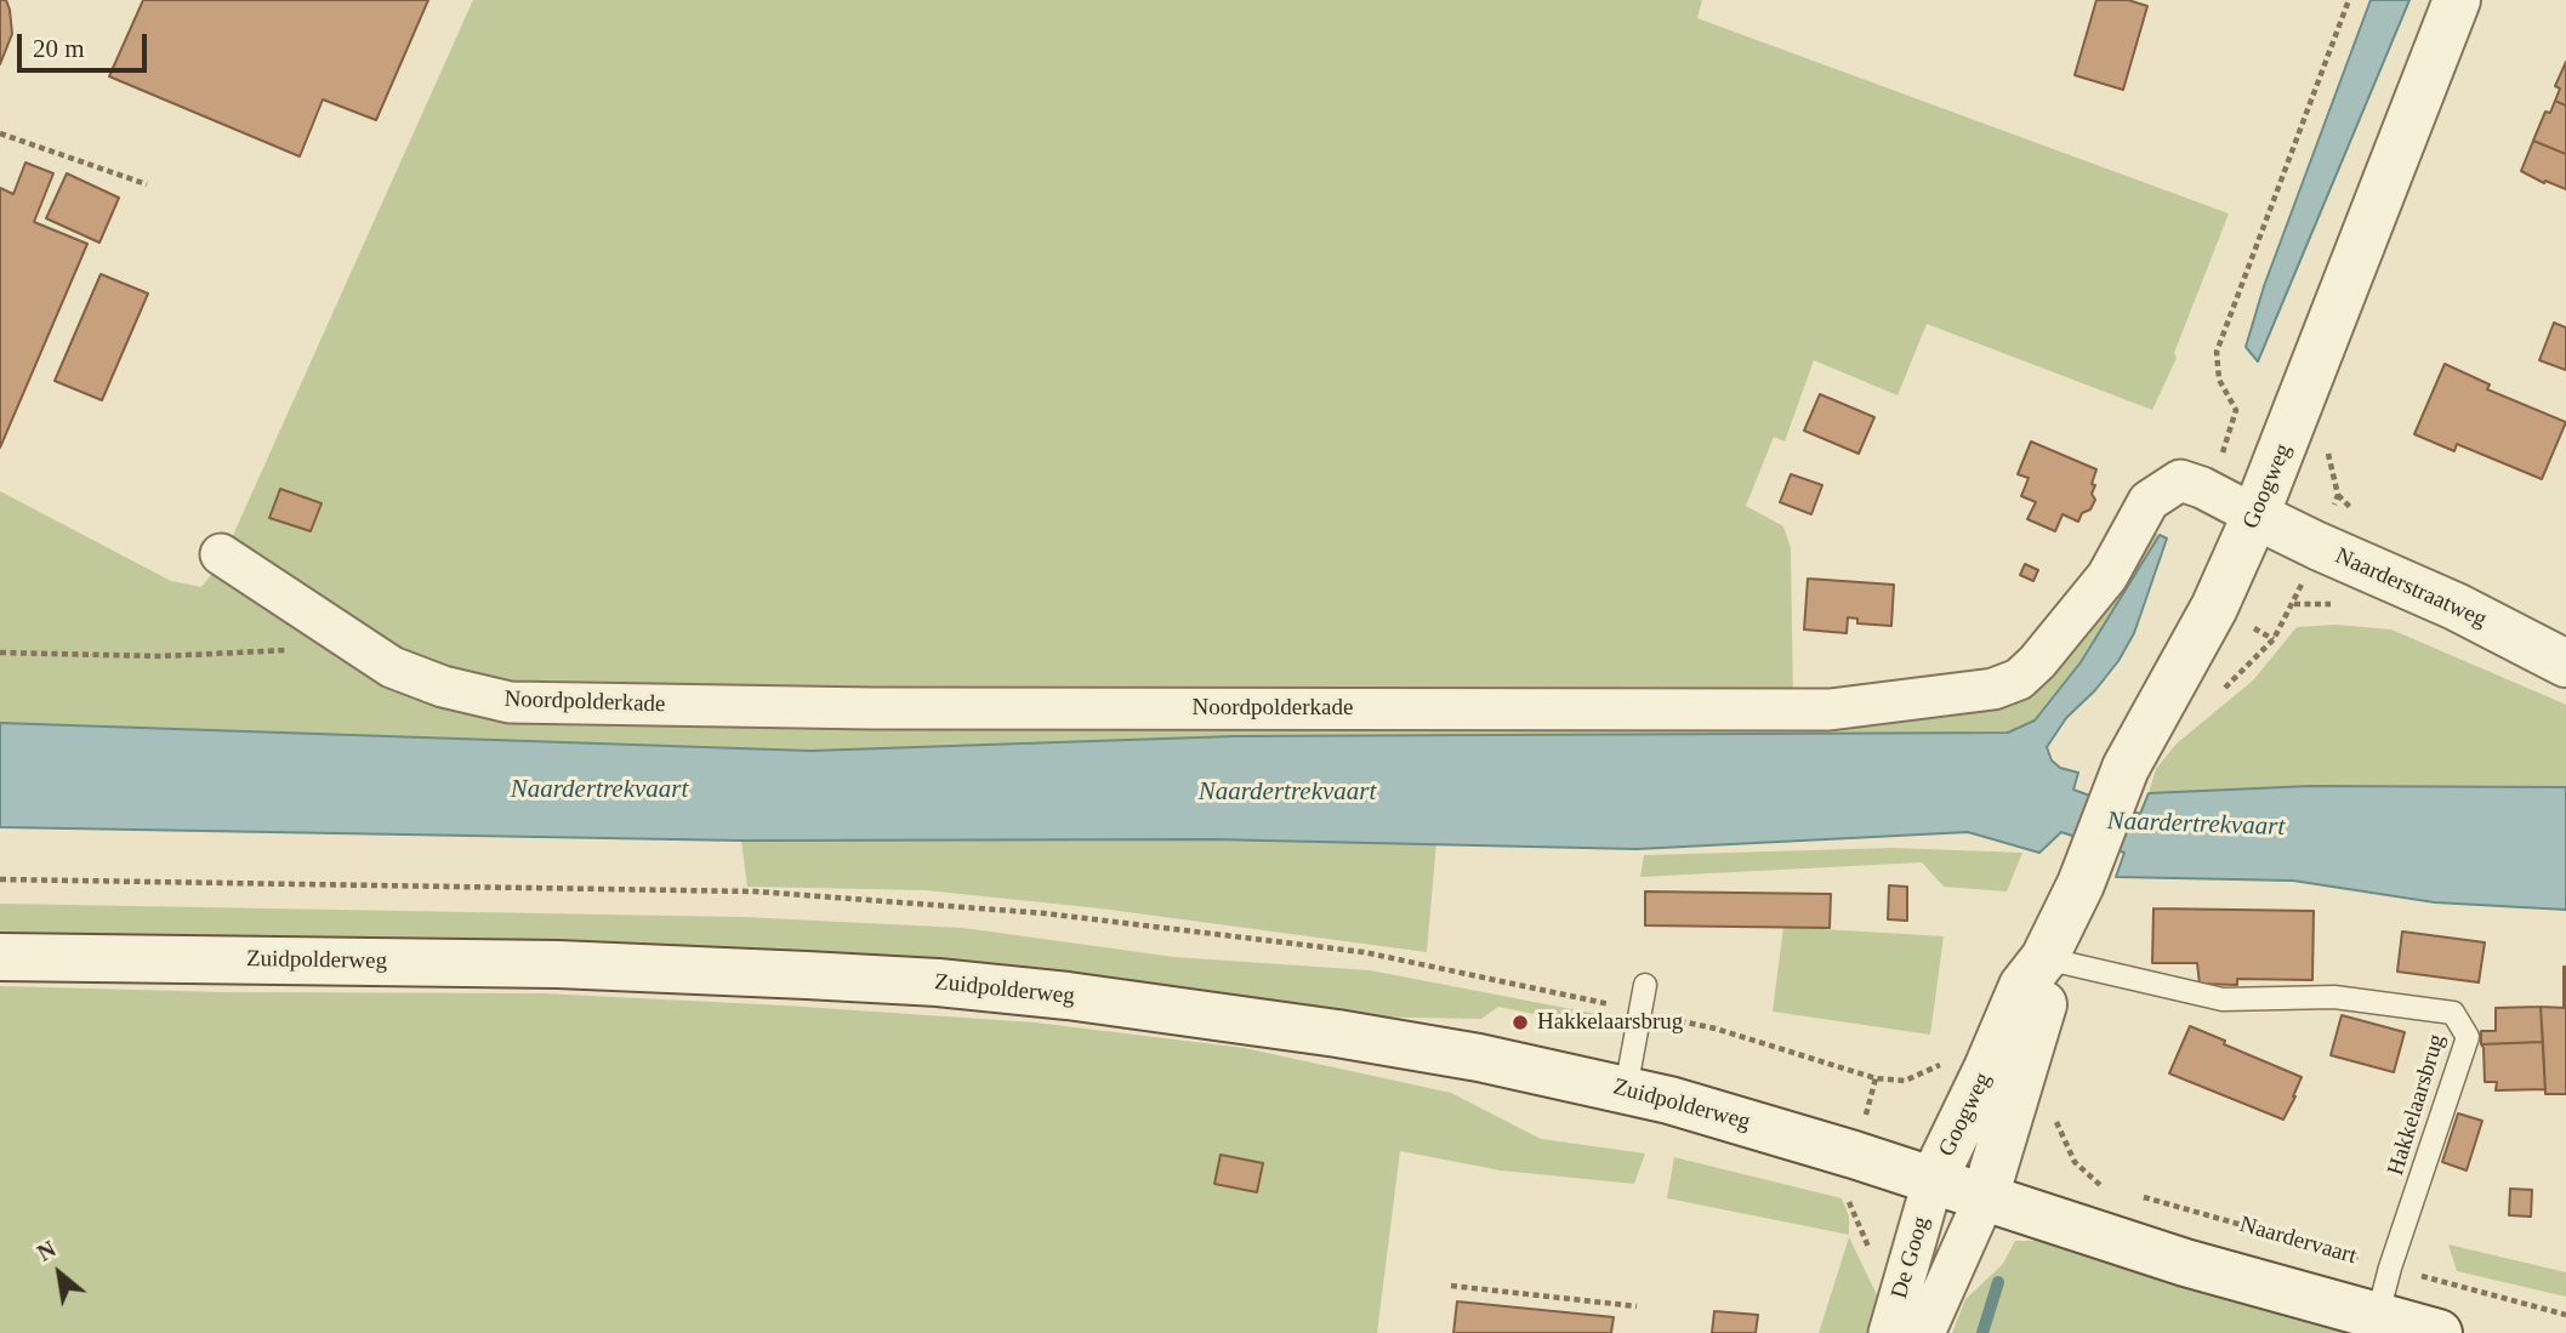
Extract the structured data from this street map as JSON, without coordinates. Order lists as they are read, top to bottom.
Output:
{
  "streets": {
    "main road": ["Googweg", "Naarderstraatweg", "Zuidpolderweg"],
    "street": ["Noordpolderkade", "De Goog"],
    "lane": ["Hakkelaarsbrug"],
    "path": ["Naardervaart"]
  },
  "crossings": [
    ["Googweg", "Naarderstraatweg"],
    ["Googweg", "Noordpolderkade"],
    ["Googweg", "Zuidpolderweg"],
    ["Googweg", "Hakkelaarsbrug"],
    ["Googweg", "De Goog"],
    ["Naarderstraatweg", "Noordpolderkade"],
    ["Zuidpolderweg", "De Goog"],
    ["Hakkelaarsbrug", "Naardervaart"]
  ],
  "water": ["Naardertrekvaart"],
  "places": ["Hakkelaarsbrug"],
  "scale_bar": "20 m",
  "north": "top left"
}
